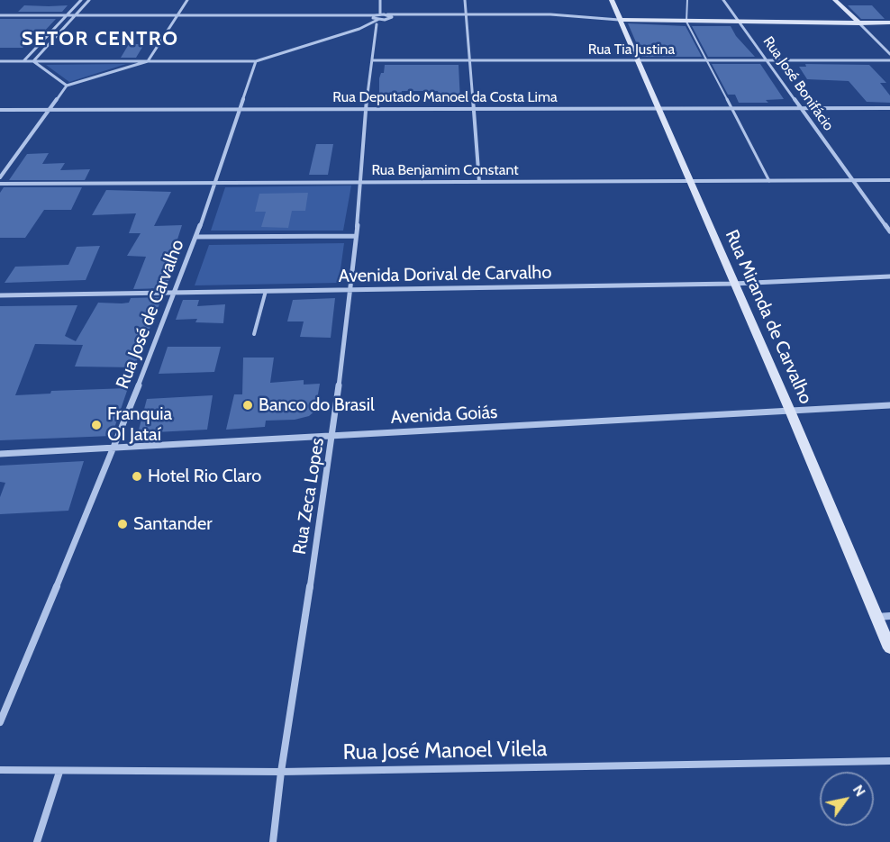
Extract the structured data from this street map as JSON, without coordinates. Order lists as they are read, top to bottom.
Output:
{
  "streets": {
    "main road": ["Rua Miranda de Carvalho"],
    "street": [
      "Rua Tia Justina",
      "Rua José Bonifácio",
      "Rua Deputado Manoel da Costa Lima",
      "Rua Benjamim Constant",
      "Avenida Dorival de Carvalho",
      "Rua José de Carvalho",
      "Avenida Goiás",
      "Rua Zeca Lopes",
      "Rua José Manoel Vilela"
    ]
  },
  "crossings": [
    ["Rua Tia Justina", "Rua José Bonifácio"],
    ["Rua Tia Justina", "Rua Miranda de Carvalho"],
    ["Rua Tia Justina", "Rua Zeca Lopes"],
    ["Rua José Bonifácio", "Rua Deputado Manoel da Costa Lima"],
    ["Rua José Bonifácio", "Rua Benjamim Constant"],
    ["Rua Deputado Manoel da Costa Lima", "Rua José de Carvalho"],
    ["Rua Deputado Manoel da Costa Lima", "Rua Miranda de Carvalho"],
    ["Rua Deputado Manoel da Costa Lima", "Rua Zeca Lopes"],
    ["Rua Benjamim Constant", "Rua José de Carvalho"],
    ["Rua Benjamim Constant", "Rua Miranda de Carvalho"],
    ["Rua Benjamim Constant", "Rua Zeca Lopes"],
    ["Avenida Dorival de Carvalho", "Rua José de Carvalho"],
    ["Avenida Dorival de Carvalho", "Rua Miranda de Carvalho"],
    ["Avenida Dorival de Carvalho", "Rua Zeca Lopes"],
    ["Rua José de Carvalho", "Avenida Goiás"],
    ["Rua Miranda de Carvalho", "Avenida Goiás"],
    ["Avenida Goiás", "Rua Zeca Lopes"],
    ["Rua Zeca Lopes", "Rua José Manoel Vilela"]
  ],
  "districts": ["SETOR CENTRO"],
  "places": [
    "Banco do Brasil",
    "Franquia OI Jataí",
    "Hotel Rio Claro",
    "Santander"
  ],
  "north": "top right"
}
